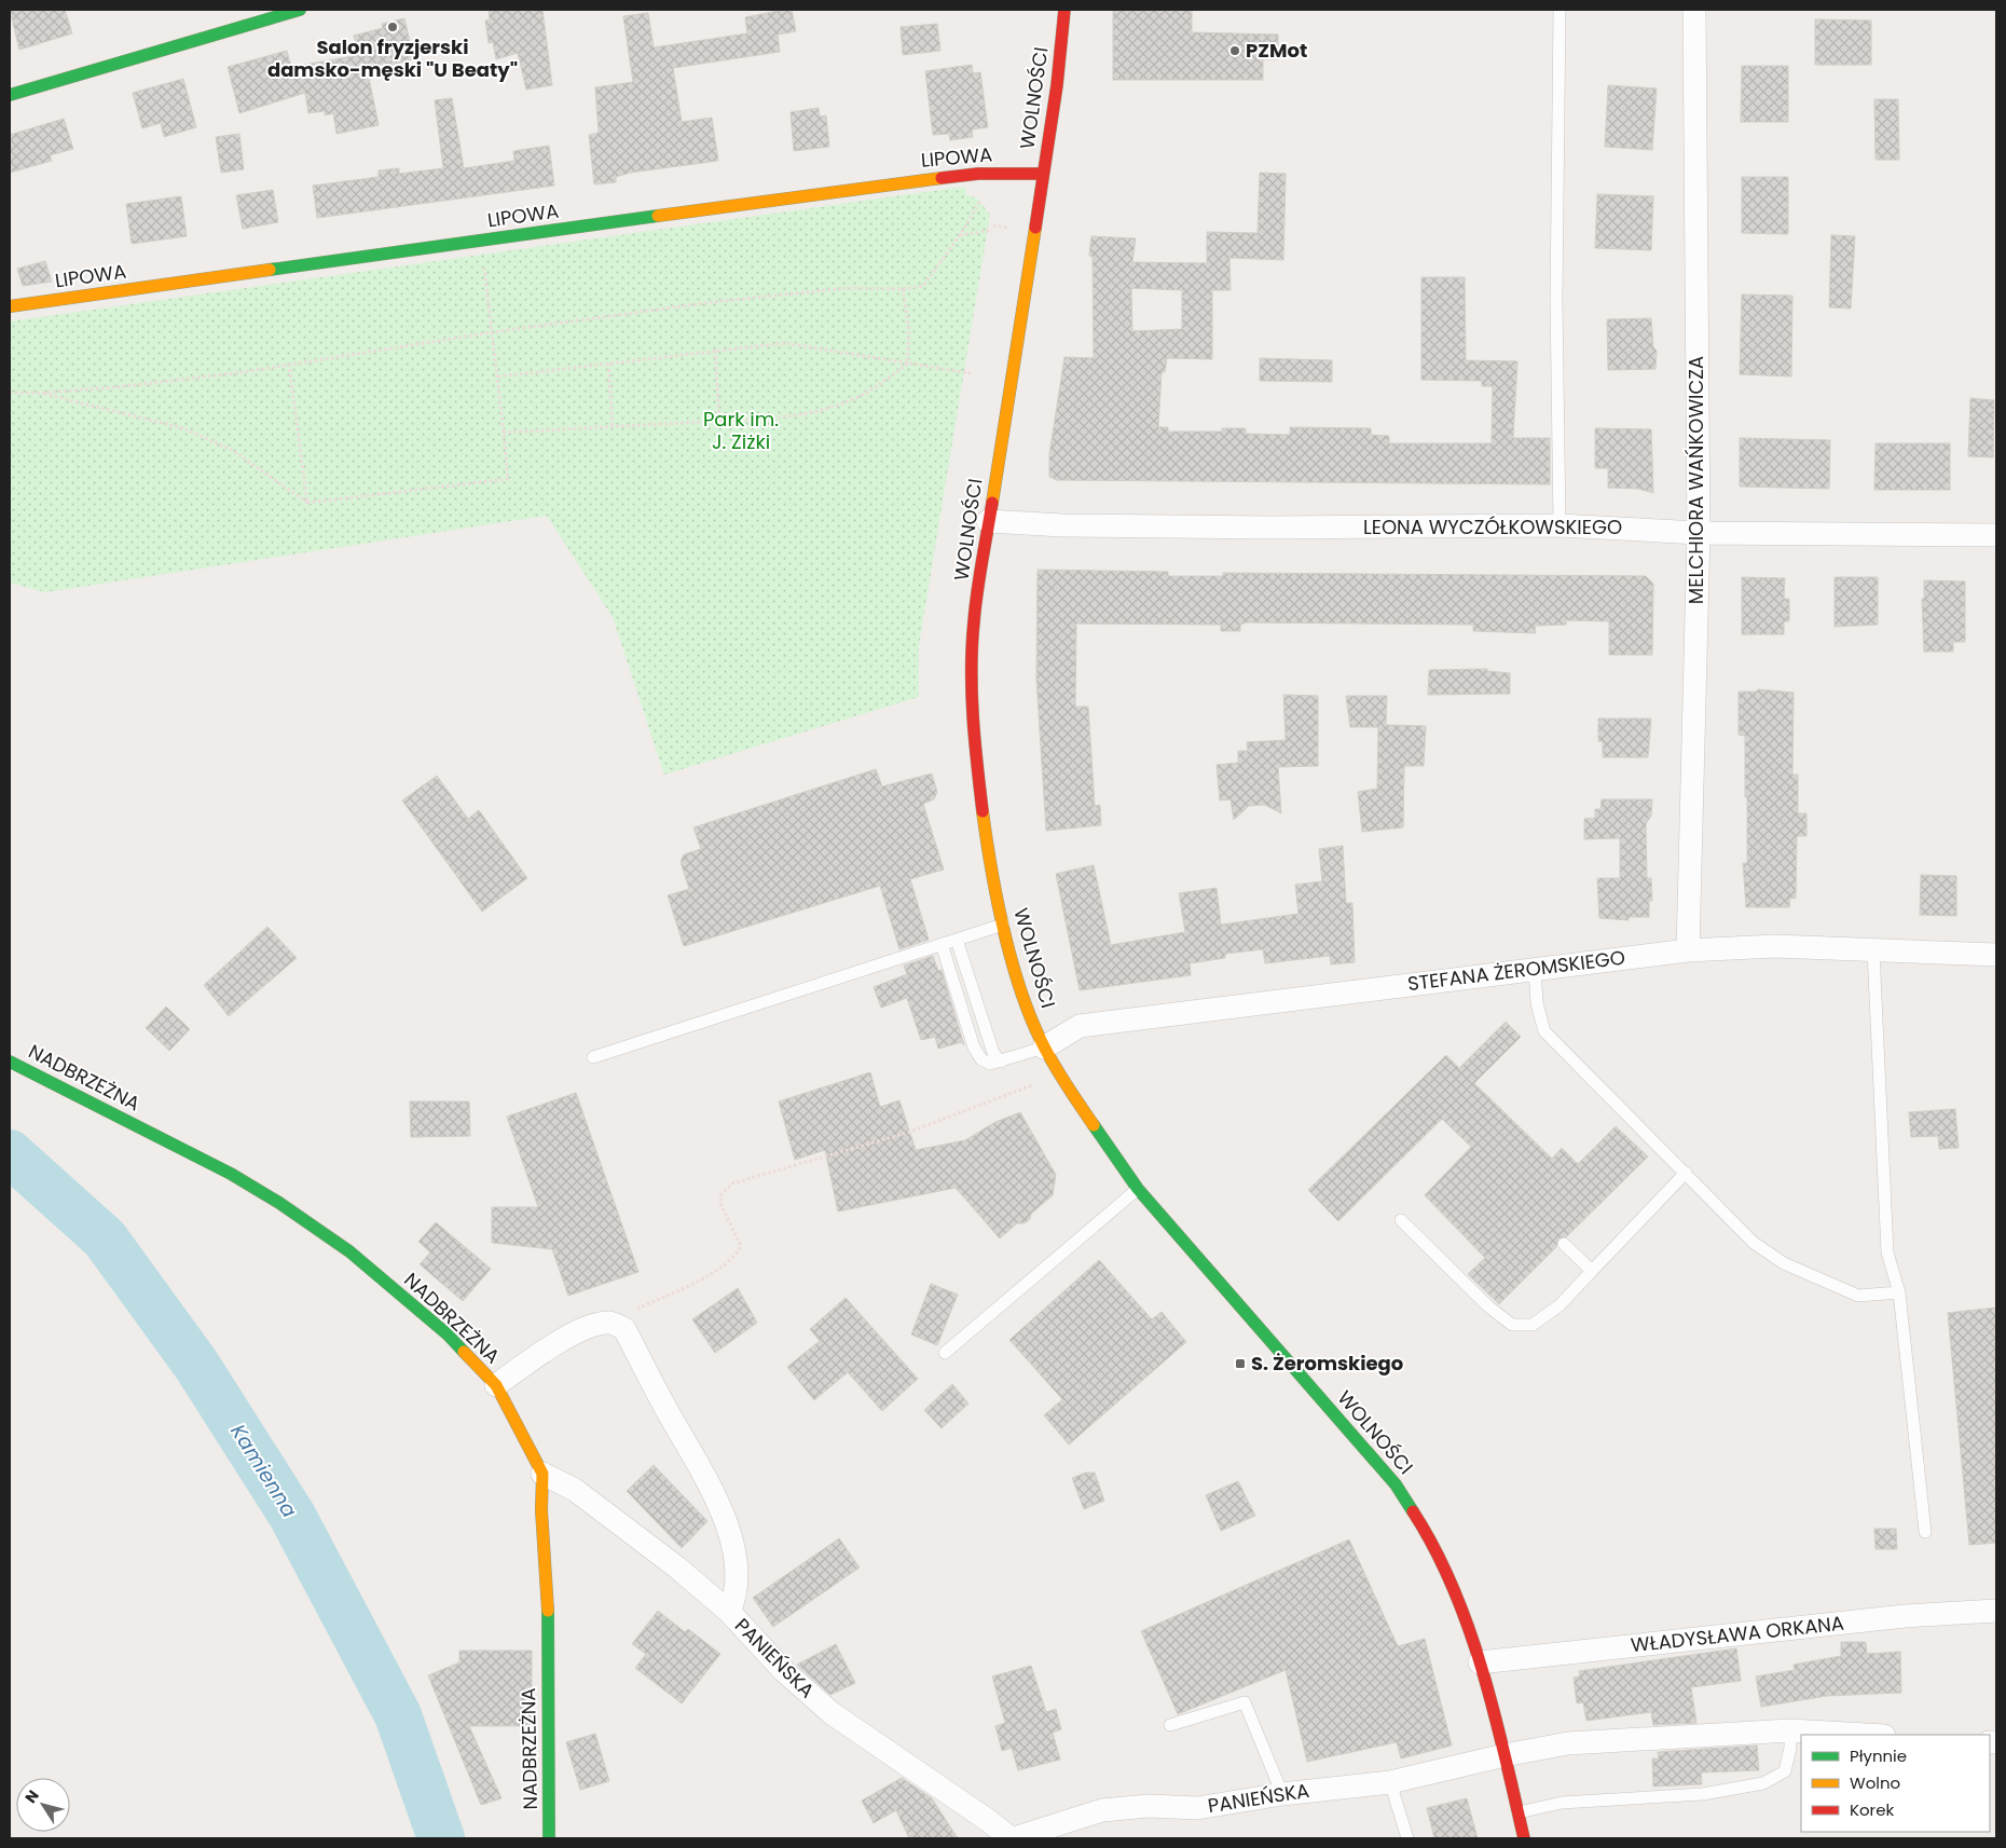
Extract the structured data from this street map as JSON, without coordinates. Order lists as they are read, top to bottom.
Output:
{
  "streets": {
    "street": [
      "WOLNOŚCI",
      "LIPOWA",
      "MELCHIORA WAŃKOWICZA",
      "LEONA WYCZÓŁKOWSKIEGO",
      "STEFANA ŻEROMSKIEGO",
      "NADBRZEŻNA",
      "WŁADYSŁAWA ORKANA",
      "PANIEŃSKA"
    ]
  },
  "crossings": [
    ["WOLNOŚCI", "LIPOWA"],
    ["WOLNOŚCI", "LEONA WYCZÓŁKOWSKIEGO"],
    ["WOLNOŚCI", "STEFANA ŻEROMSKIEGO"],
    ["WOLNOŚCI", "WŁADYSŁAWA ORKANA"],
    ["WOLNOŚCI", "PANIEŃSKA"],
    ["MELCHIORA WAŃKOWICZA", "LEONA WYCZÓŁKOWSKIEGO"],
    ["MELCHIORA WAŃKOWICZA", "STEFANA ŻEROMSKIEGO"],
    ["NADBRZEŻNA", "PANIEŃSKA"]
  ],
  "water": ["Kamienna"],
  "parks": ["Park im. J. Ziżki"],
  "places": {
    "other": ["Salon fryzjerski damsko-męski \"U Beaty\"", "PZMot"],
    "transit": ["S. Żeromskiego"]
  },
  "legend": ["Płynnie", "Wolno", "Korek"],
  "north": "top left"
}
